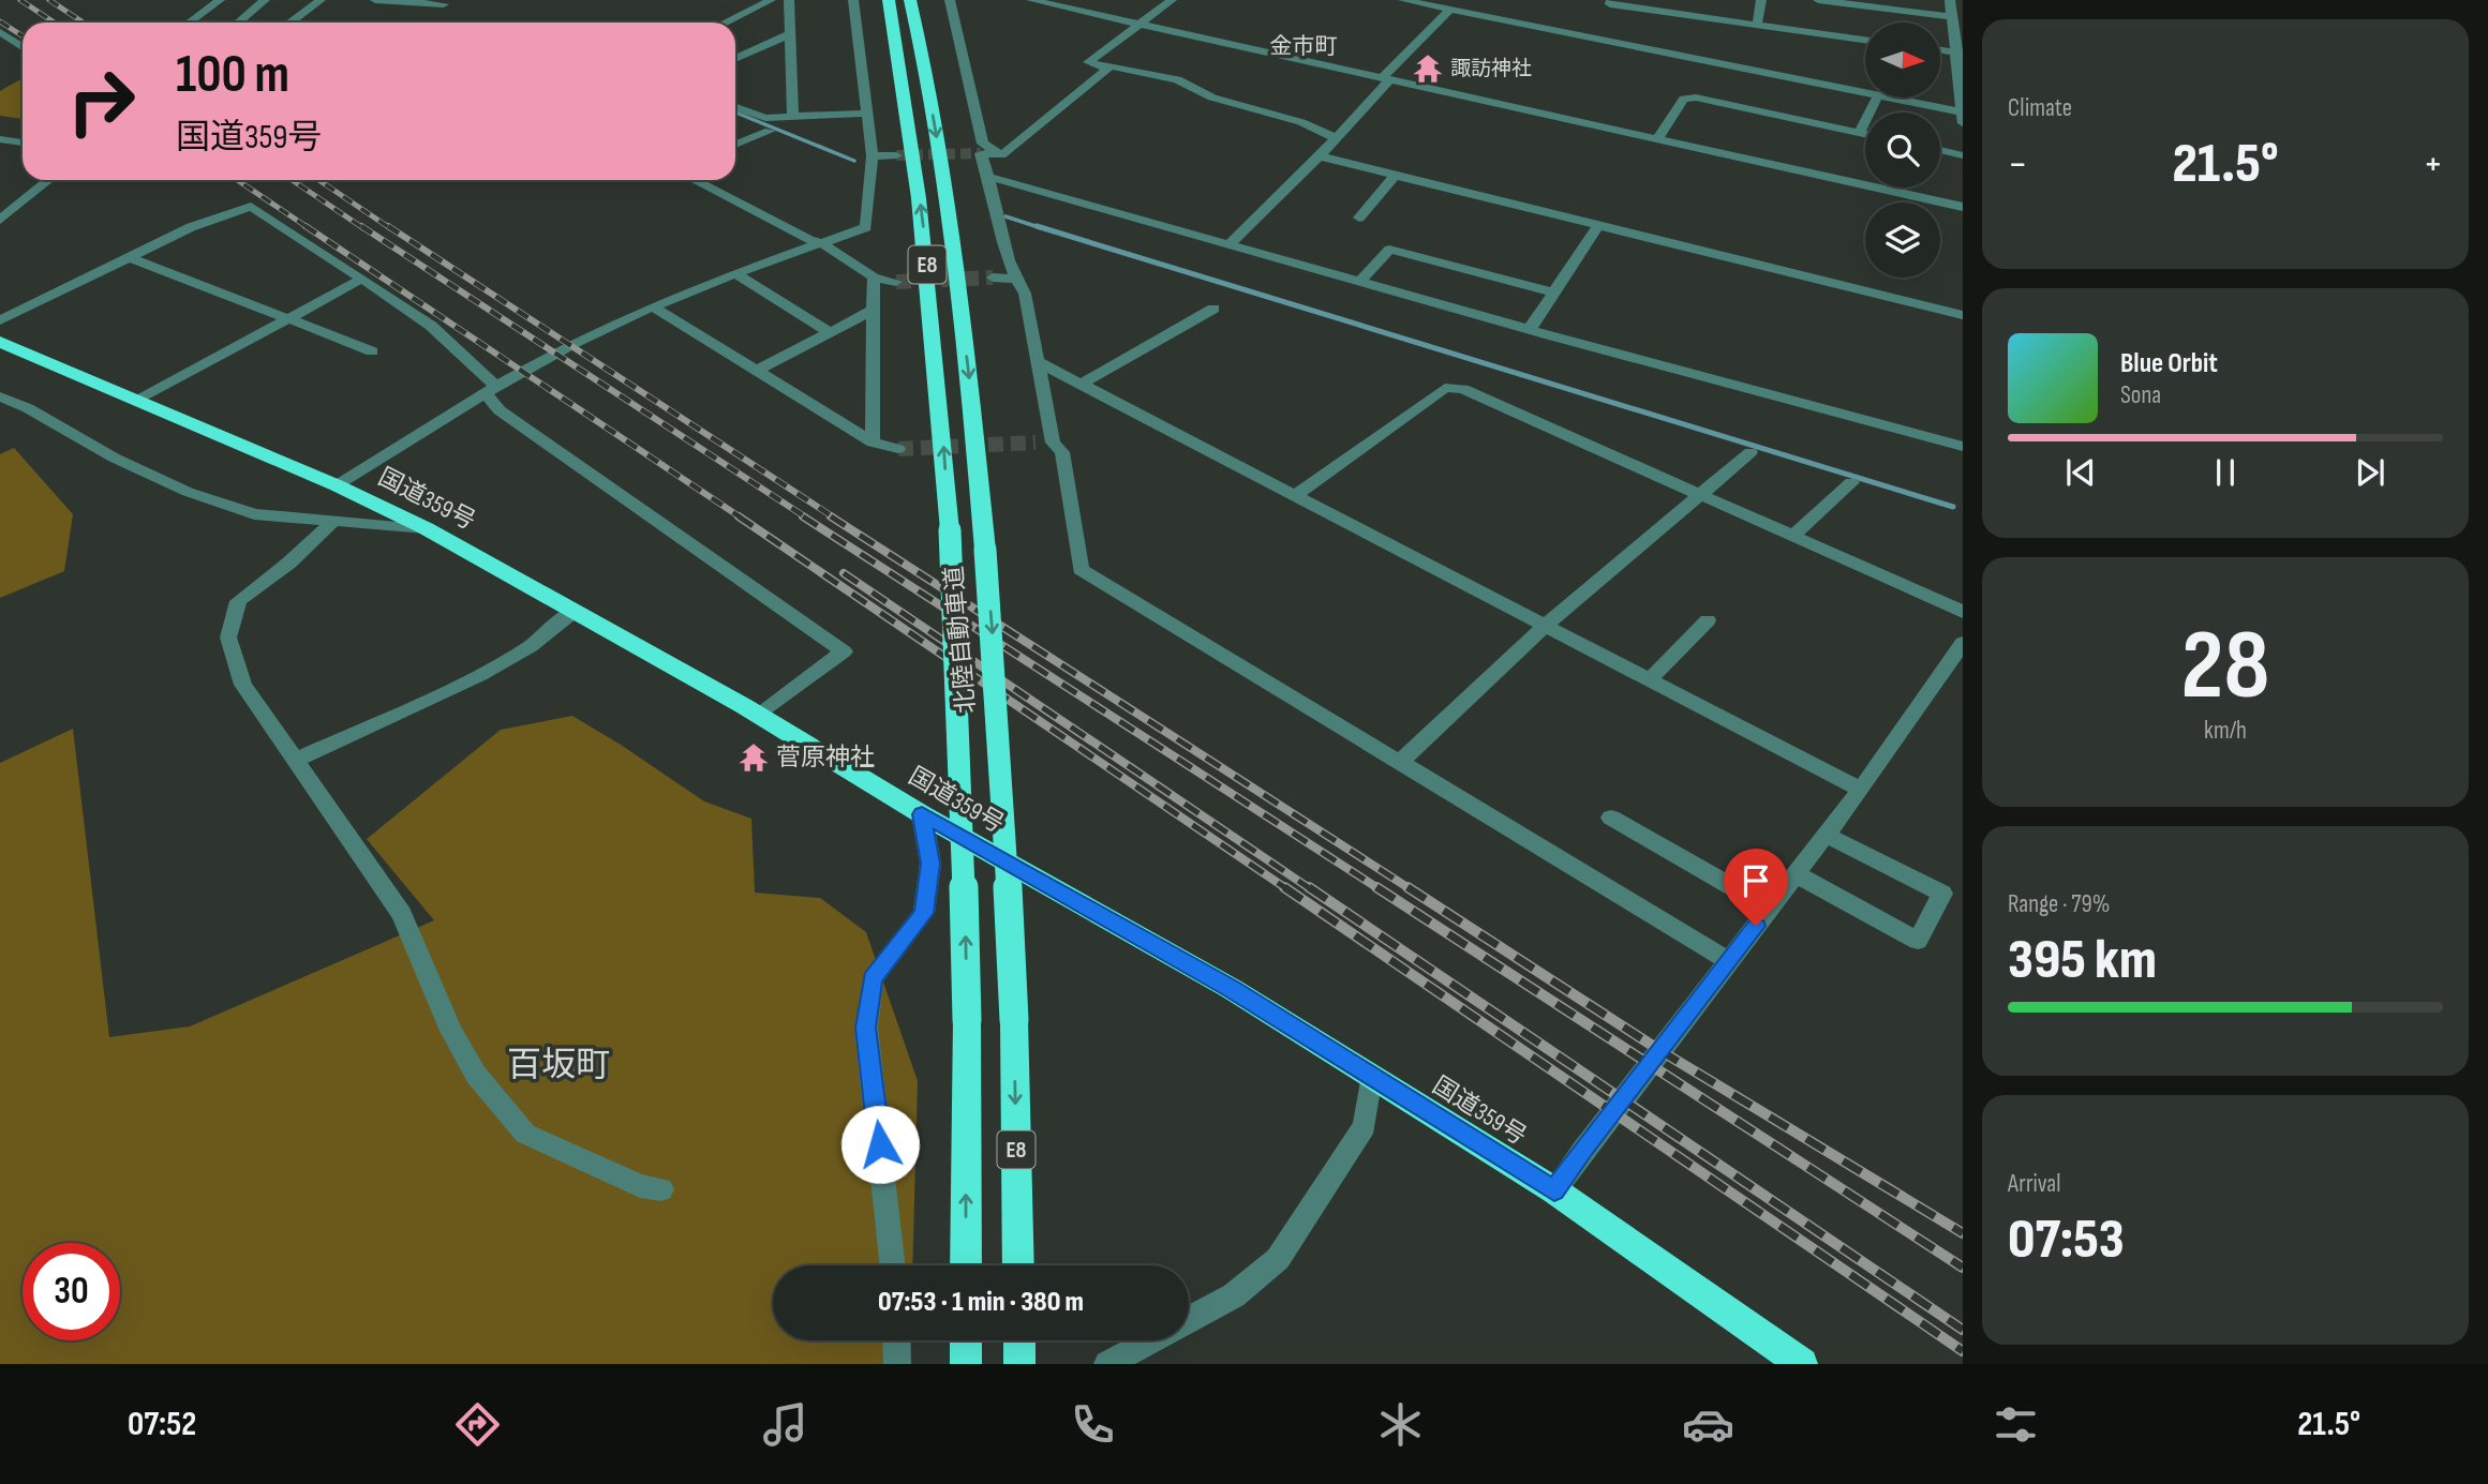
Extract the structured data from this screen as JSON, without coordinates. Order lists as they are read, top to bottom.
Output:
{
  "streets": {
    "highway": ["E8", "国道359号", "北陸自動車道"]
  },
  "districts": ["金市町", "百坂町"],
  "places": {
    "temple": ["諏訪神社", "菅原神社"]
  },
  "north": "right",
  "page": {
    "tile": [
      "Climate",
      ["28", "km/h"],
      ["Range · 79%", "395 km"],
      ["Arrival", "07:53"]
    ],
    "turn": ["100 m", "国道359号"],
    "heat": ["−", "21.5°", "+"],
    "song": ["Blue Orbit", "Sona"],
    "limit": "30",
    "trip": "07:53 · 1 min · 380 m",
    "tabs": ["07:52", "21.5°"]
  }
}
